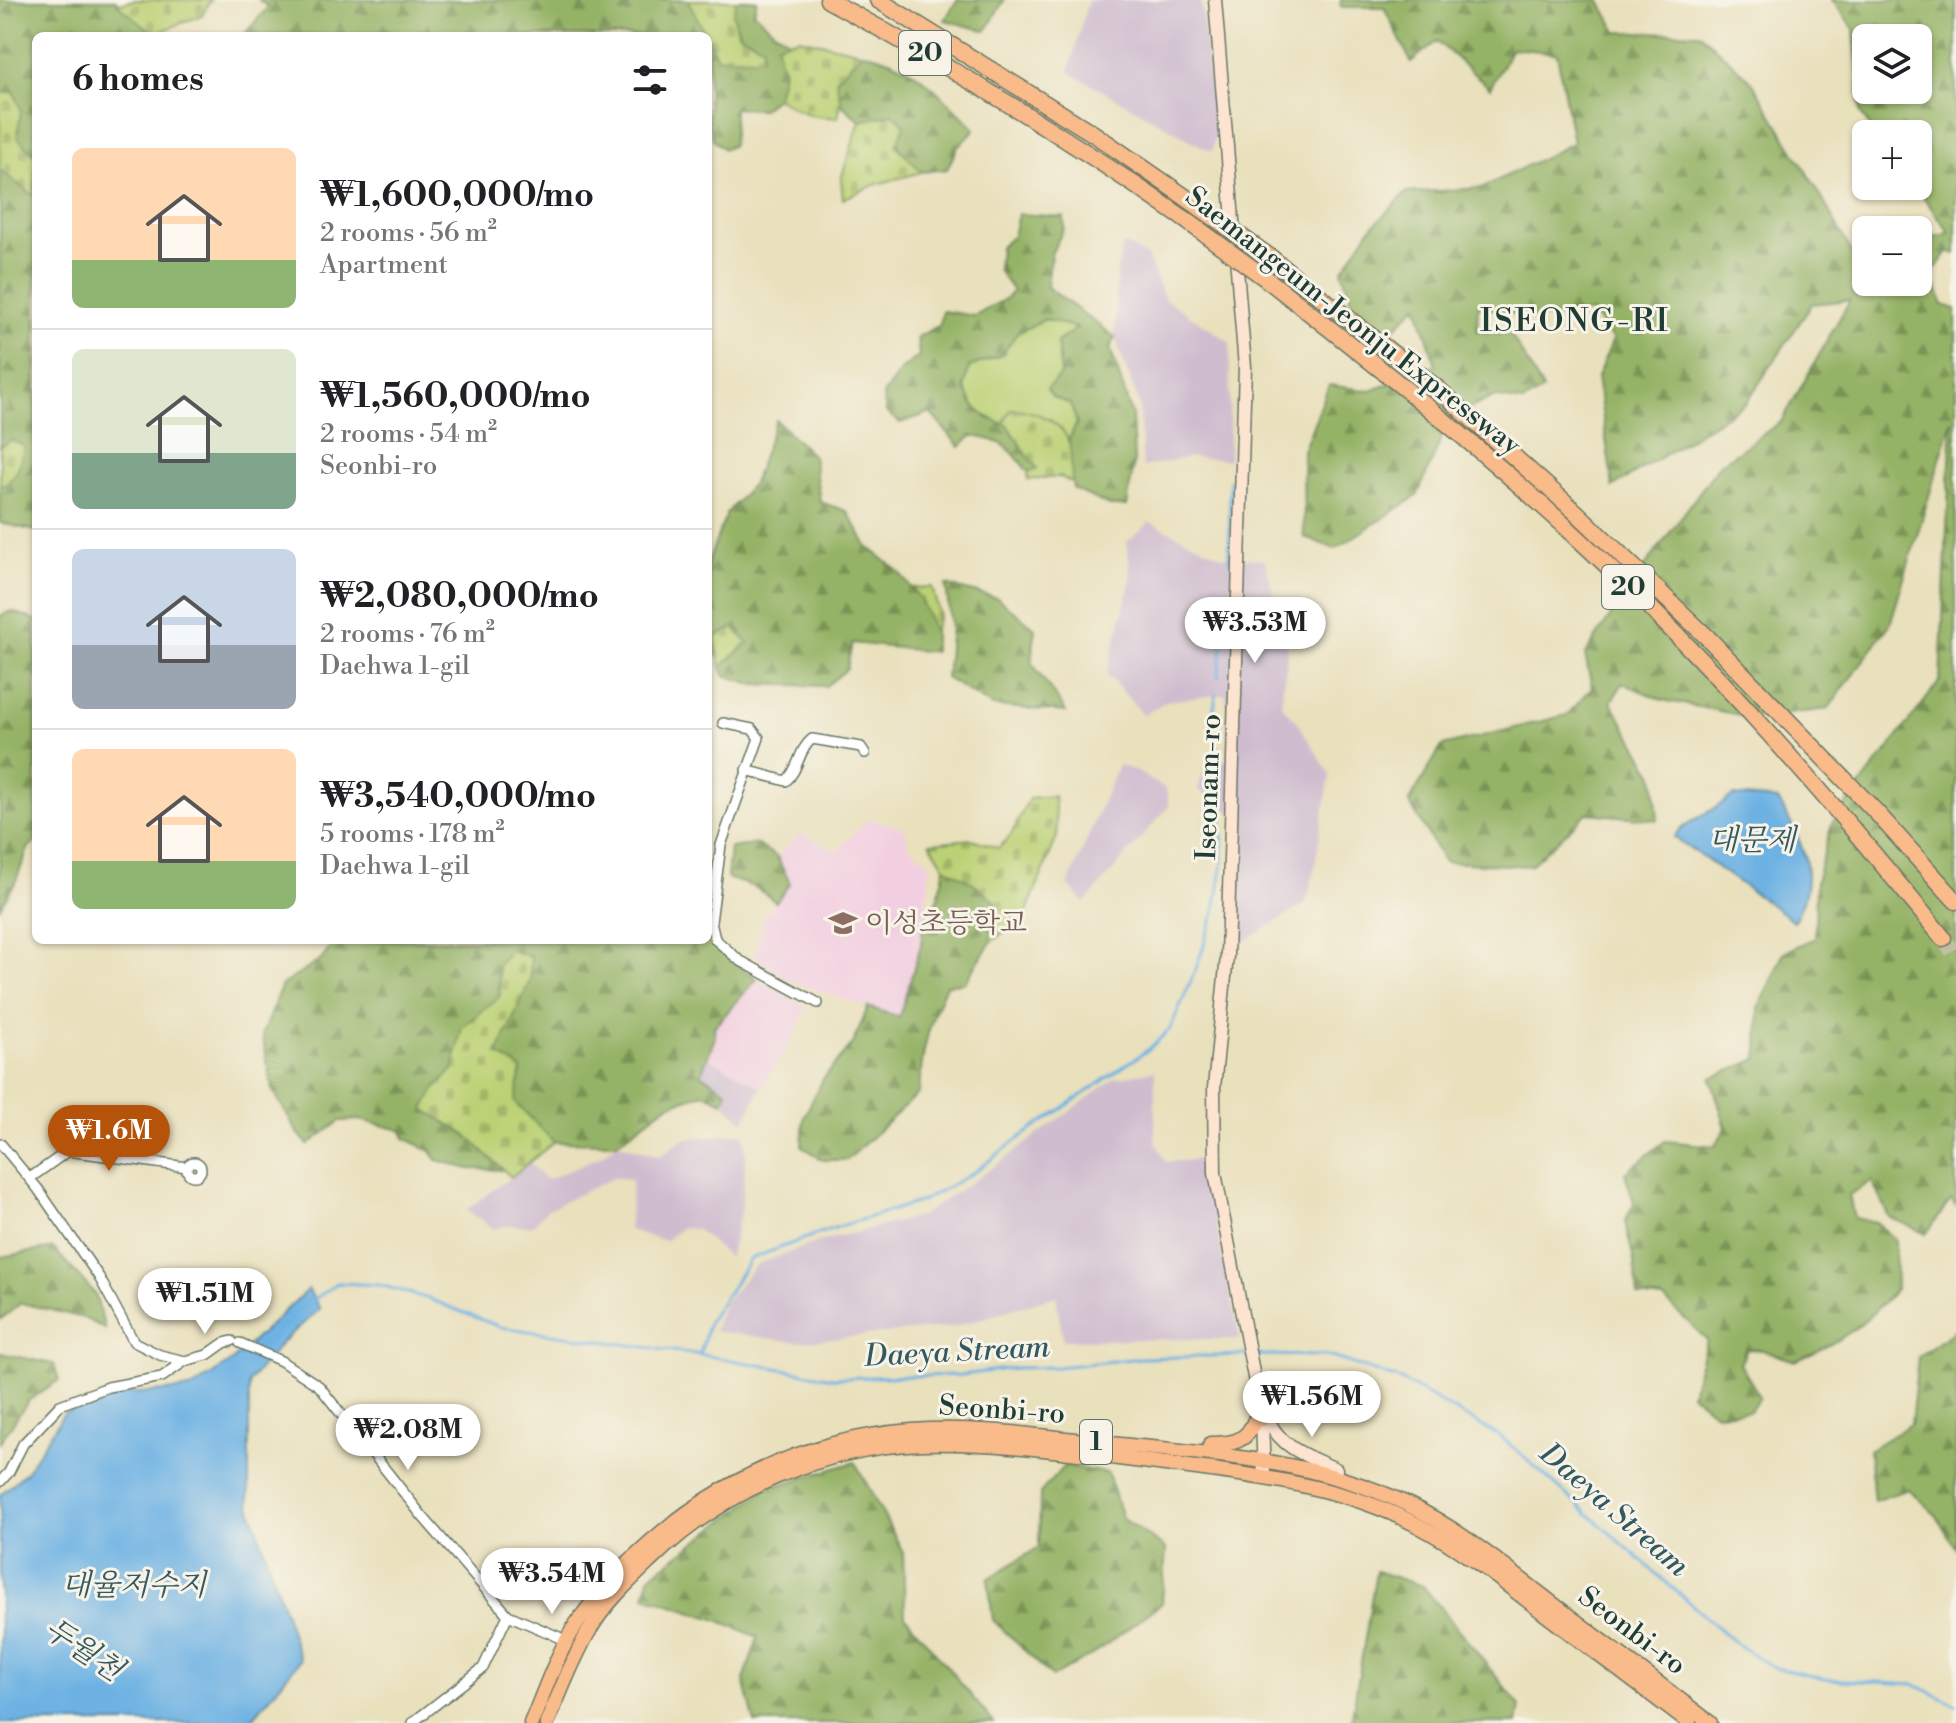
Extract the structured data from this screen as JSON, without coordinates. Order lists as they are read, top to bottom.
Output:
{
  "streets": {
    "highway": ["20", "Saemangeum-Jeonju Expressway"],
    "main road": ["Iseonam-ro", "Seonbi-ro", "1"]
  },
  "districts": ["ISEONG-RI"],
  "water": [
    "대문제",
    "Daeya Stream",
    "대율저수지",
    "두월천"
  ],
  "places": {
    "school or university": ["이성초등학교"]
  },
  "page": {
    "map_buttons": ["+", "−"],
    "heading": "6 homes",
    "list": [
      {
        "name": "₩1,600,000/mo",
        "note": "2 rooms · 56 m² · Apartment"
      },
      {
        "name": "₩1,560,000/mo",
        "note": "2 rooms · 54 m² · Seonbi-ro"
      },
      {
        "name": "₩2,080,000/mo",
        "note": "2 rooms · 76 m² · Daehwa 1-gil"
      },
      {
        "name": "₩3,540,000/mo",
        "note": "5 rooms · 178 m² · Daehwa 1-gil"
      }
    ],
    "price": [
      "₩3.53M",
      "₩1.6M",
      "₩1.51M",
      "₩1.56M",
      "₩2.08M",
      "₩3.54M"
    ]
  }
}
